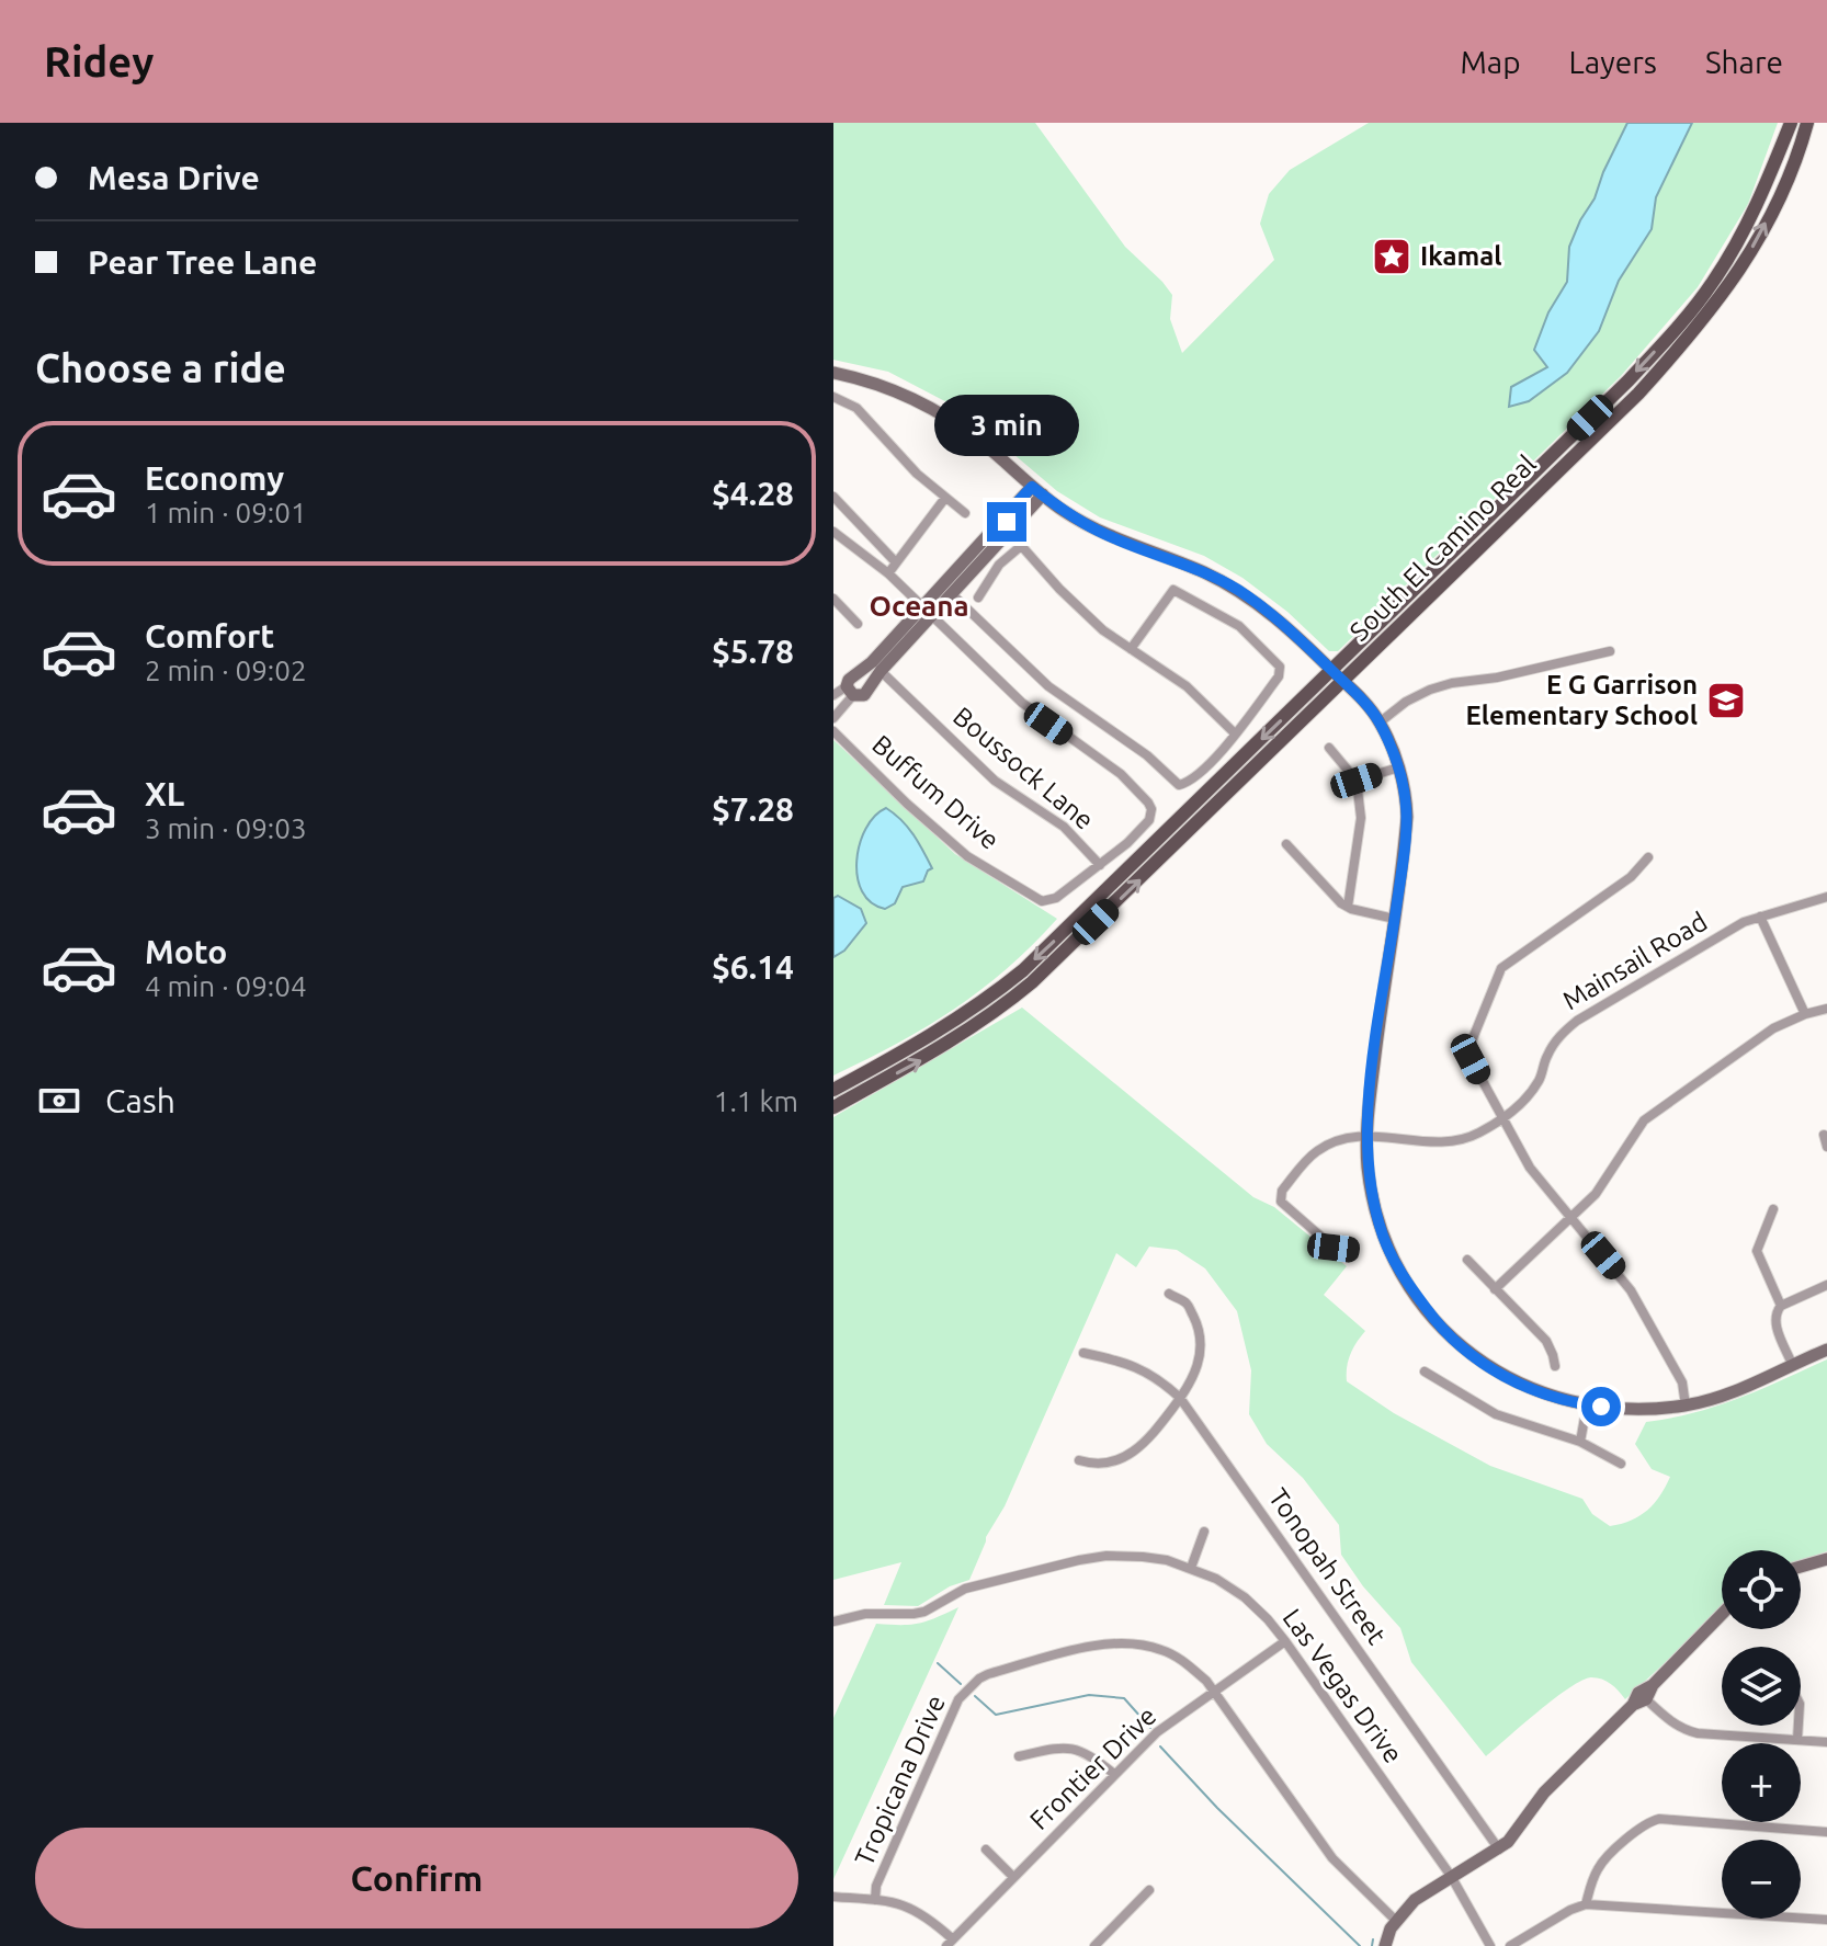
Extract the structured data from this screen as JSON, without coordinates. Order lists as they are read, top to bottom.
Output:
{
  "streets": {
    "main road": ["South El Camino Real"],
    "street": [
      "Boussock Lane",
      "Buffum Drive",
      "Mainsail Road",
      "Tonopah Street",
      "Las Vegas Drive",
      "Frontier Drive",
      "Tropicana Drive"
    ]
  },
  "crossings": [
    ["Boussock Lane", "Buffum Drive"],
    ["Las Vegas Drive", "Frontier Drive"],
    ["Frontier Drive", "Tropicana Drive"]
  ],
  "districts": ["Oceana"],
  "places": {
    "place": ["Ikamal"],
    "school or university": ["E G Garrison Elementary School"]
  },
  "page": {
    "header": "Ridey",
    "nav": ["Map", "Layers", "Share"],
    "banner": ["Mesa Drive", "Pear Tree Lane"],
    "heading": "Choose a ride",
    "bubble": "3 min",
    "list": [
      {
        "name": "Economy",
        "note": "1 min · 09:01",
        "value": "$4.28"
      },
      {
        "name": "Comfort",
        "note": "2 min · 09:02",
        "value": "$5.78"
      },
      {
        "name": "XL",
        "note": "3 min · 09:03",
        "value": "$7.28"
      },
      {
        "name": "Moto",
        "note": "4 min · 09:04",
        "value": "$6.14"
      }
    ],
    "pay": ["Cash", "1.1 km"],
    "map_buttons": ["+", "−"],
    "buttons": "Confirm"
  }
}
